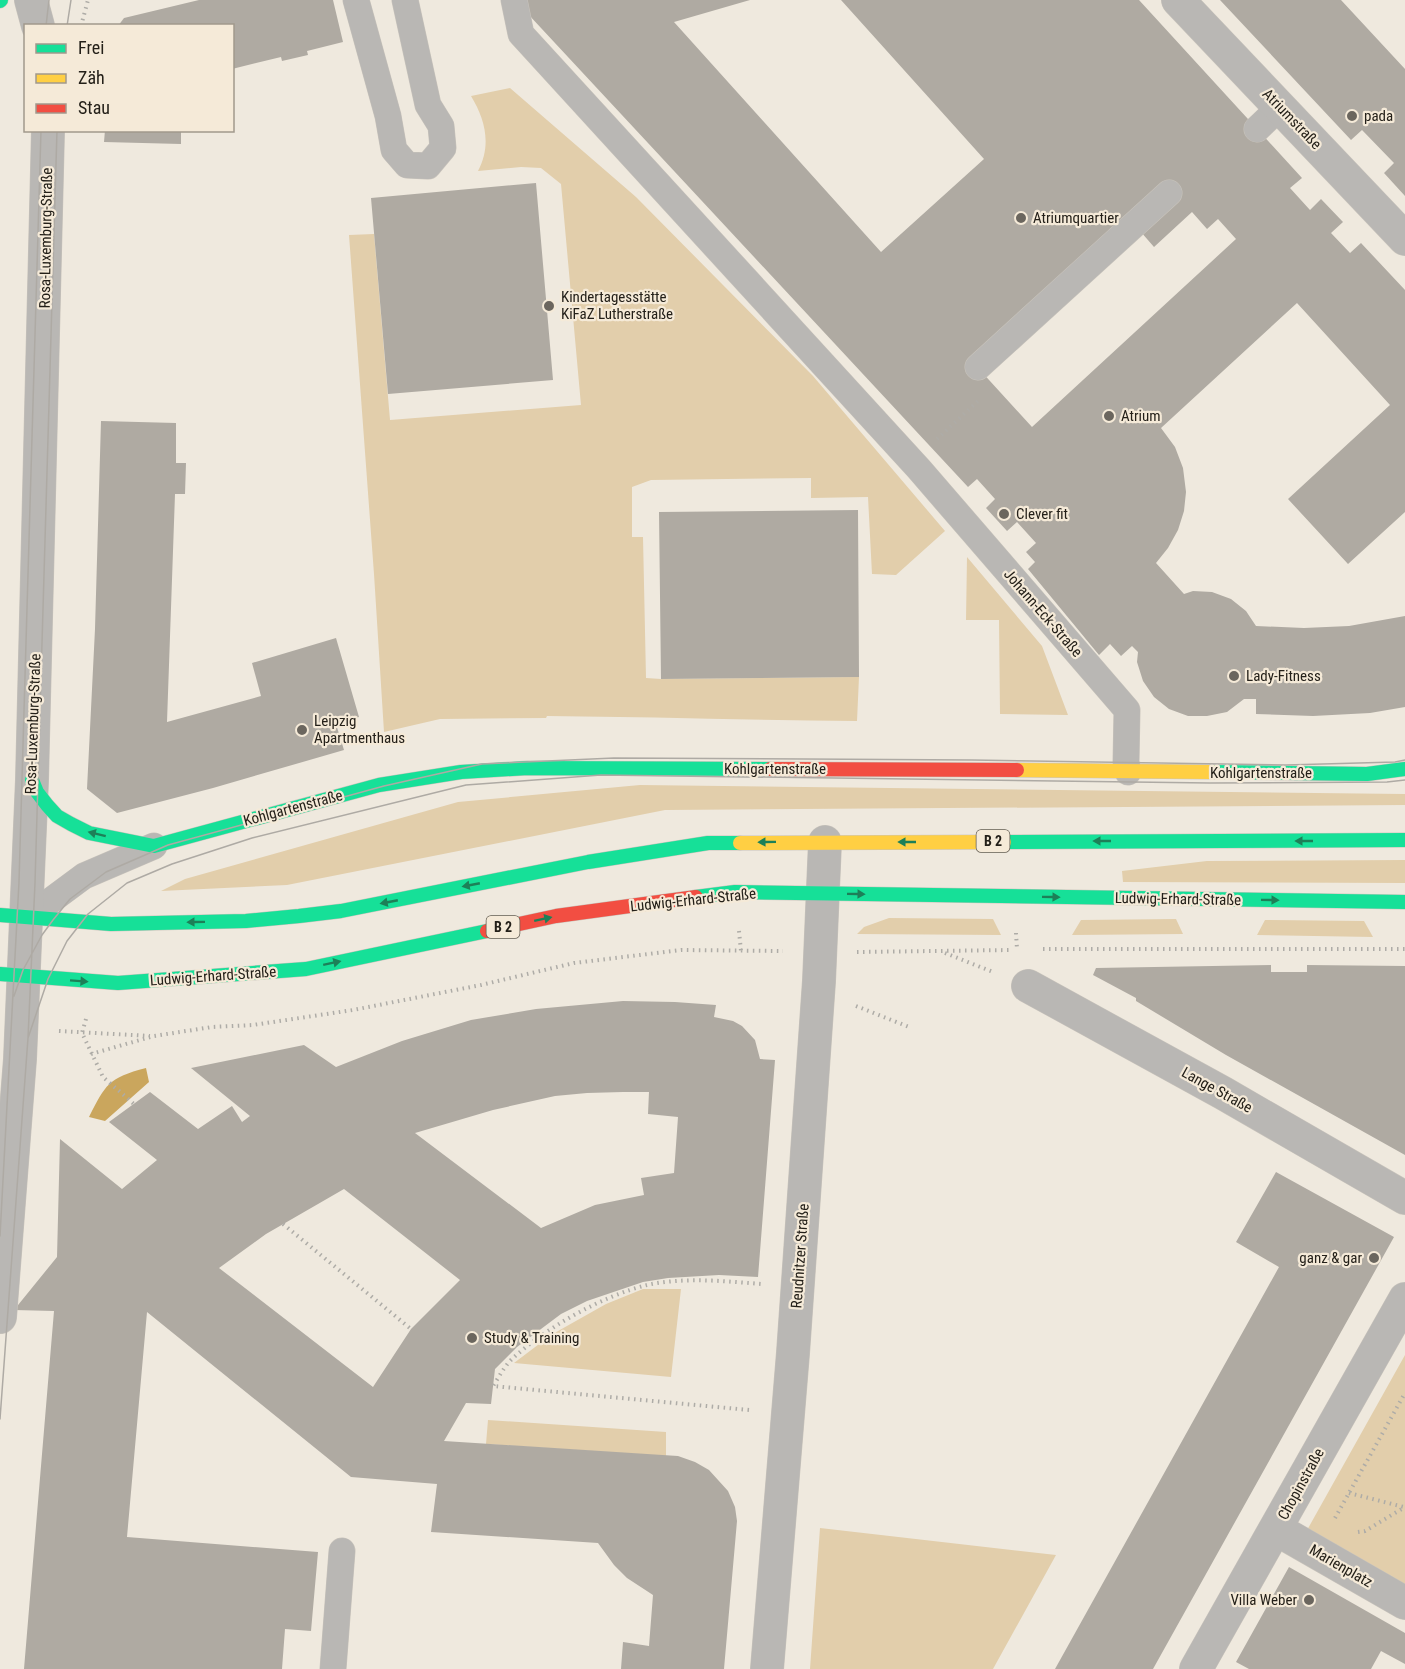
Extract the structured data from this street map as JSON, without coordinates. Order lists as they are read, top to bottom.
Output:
{
  "streets": {
    "main road": ["Kohlgartenstraße", "B 2", "Ludwig-Erhard-Straße"],
    "street": [
      "Atriumstraße",
      "Rosa-Luxemburg-Straße",
      "Lange Straße",
      "Reudnitzer Straße",
      "Chopinstraße",
      "Marienplatz"
    ],
    "lane": ["Johann-Eck-Straße"]
  },
  "crossings": [
    ["Rosa-Luxemburg-Straße", "Kohlgartenstraße"],
    ["Rosa-Luxemburg-Straße", "B 2"],
    ["Rosa-Luxemburg-Straße", "Ludwig-Erhard-Straße"],
    ["Johann-Eck-Straße", "Kohlgartenstraße"],
    ["Kohlgartenstraße", "B 2"],
    ["B 2", "Reudnitzer Straße"],
    ["Ludwig-Erhard-Straße", "Reudnitzer Straße"],
    ["Chopinstraße", "Marienplatz"]
  ],
  "places": [
    "pada",
    "Atriumquartier",
    "Kindertagesstätte KiFaZ Lutherstraße",
    "Atrium",
    "Clever fit",
    "Lady-Fitness",
    "Leipzig Apartmenthaus",
    "ganz & gar",
    "Study & Training",
    "Villa Weber"
  ],
  "legend": ["Frei", "Zäh", "Stau"]
}
